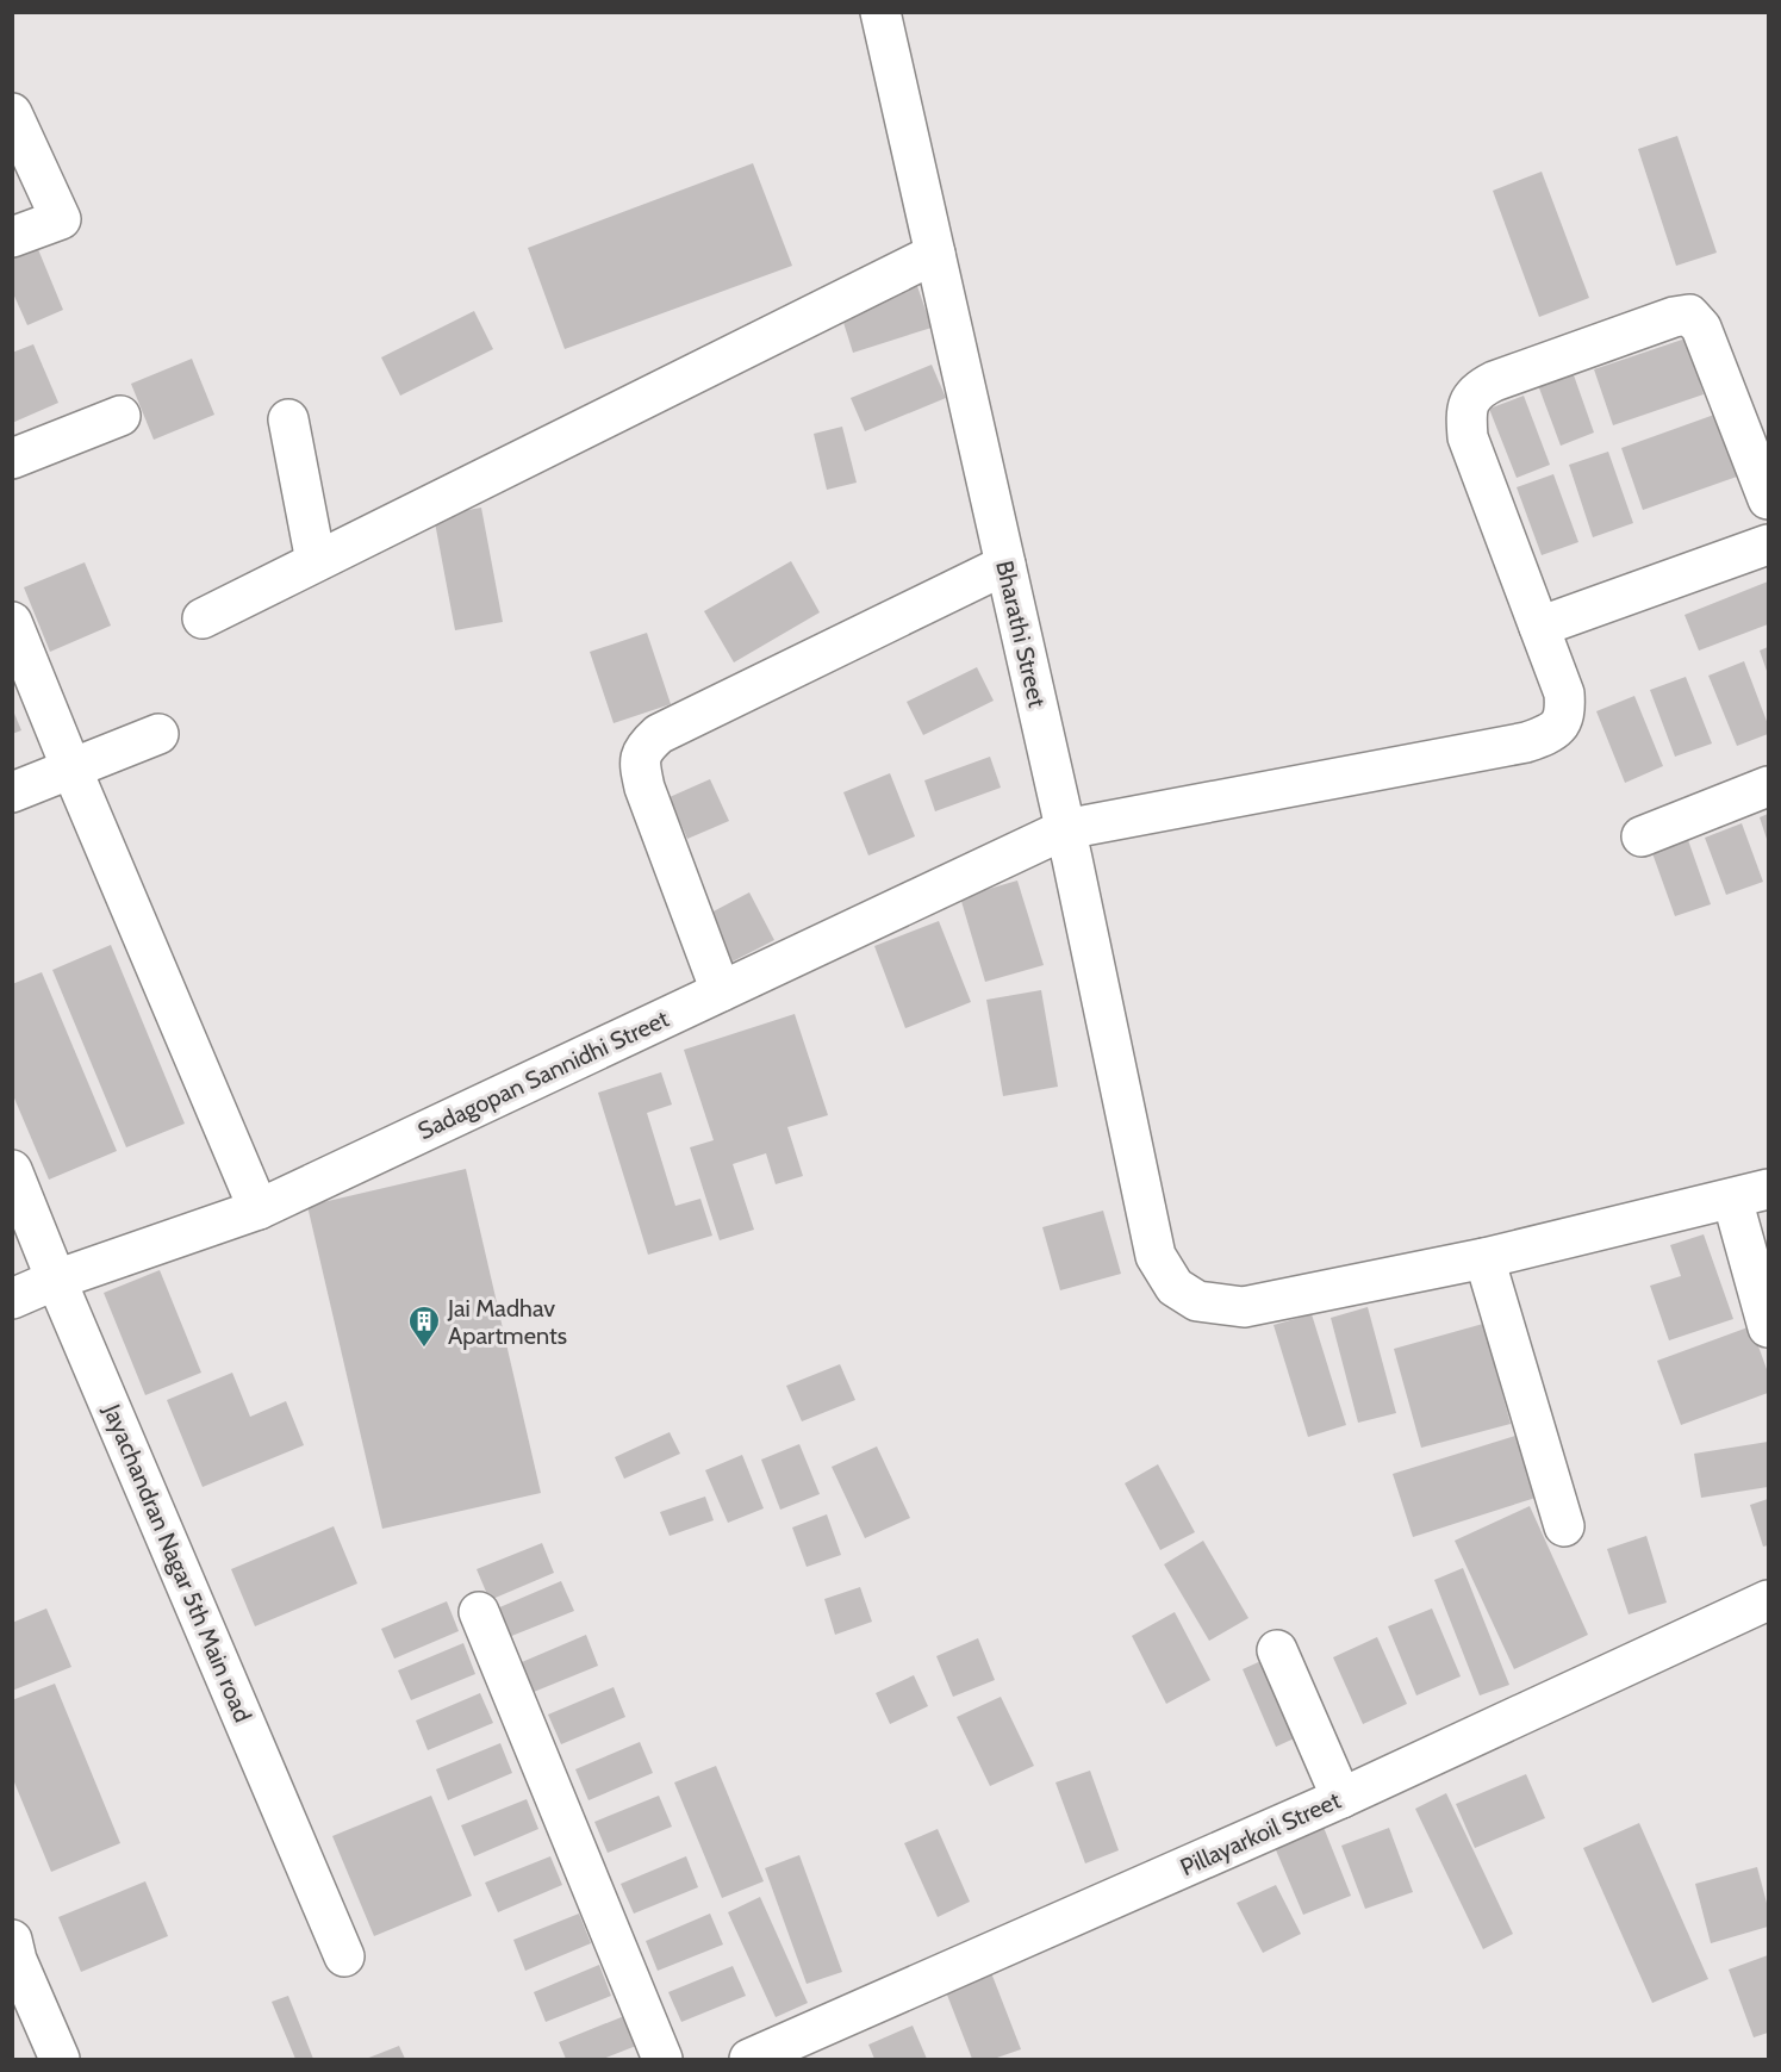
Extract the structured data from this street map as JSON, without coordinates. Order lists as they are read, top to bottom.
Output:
{
  "streets": {
    "street": [
      "Bharathi Street",
      "Sadagopan Sannidhi Street",
      "Jayachandran Nagar 5th Main road",
      "Pillayarkoil Street"
    ]
  },
  "crossings": [
    ["Bharathi Street", "Sadagopan Sannidhi Street"],
    ["Sadagopan Sannidhi Street", "Jayachandran Nagar 5th Main road"]
  ],
  "places": {
    "building": ["Jai Madhav Apartments"]
  }
}
